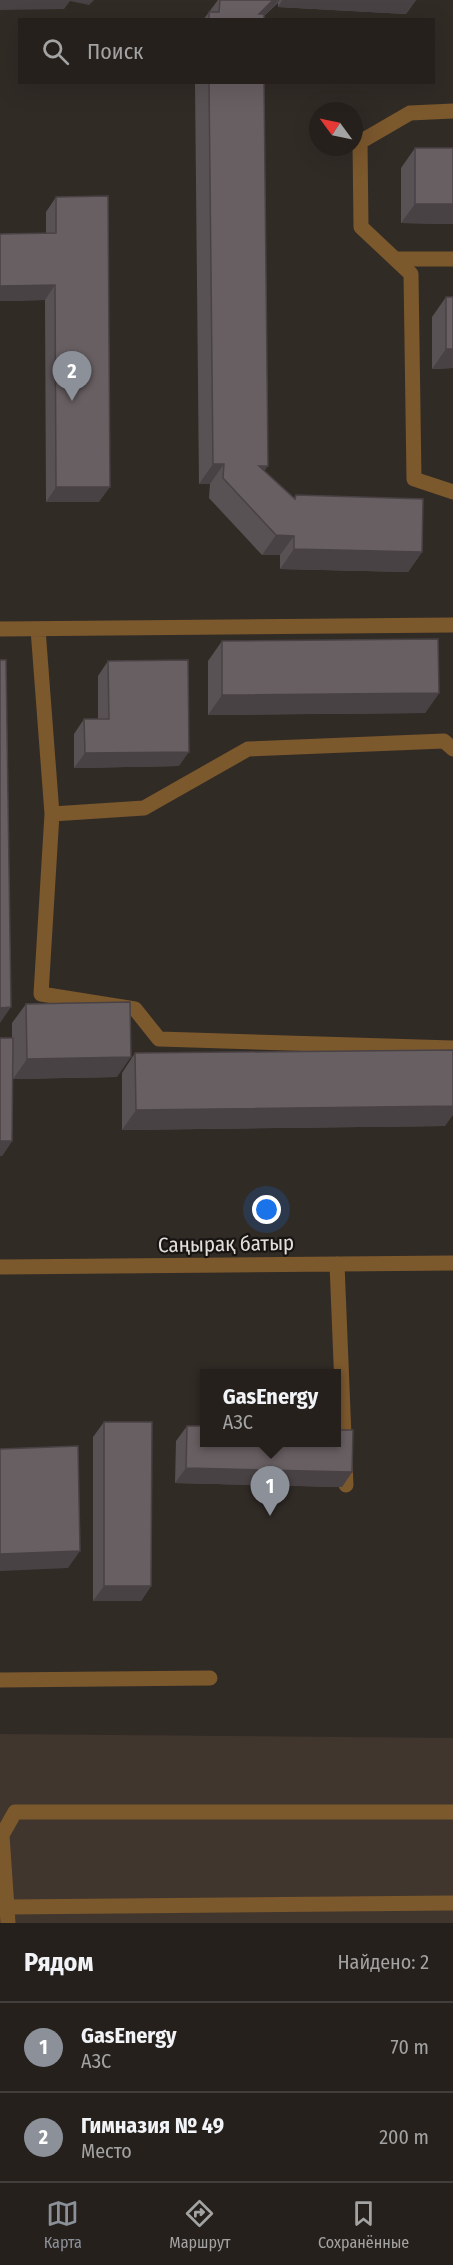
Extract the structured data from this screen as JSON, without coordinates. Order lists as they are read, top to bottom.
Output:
{
  "streets": {
    "street": ["Саңырақ батыр"]
  },
  "north": "top left",
  "page": {
    "search": "Поиск",
    "pins": ["2", "1"],
    "popup": ["GasEnergy", "АЗС"],
    "heading": ["Рядом", "Найдено: 2"],
    "list": [
      {
        "mark": "1",
        "name": "GasEnergy",
        "note": "АЗС",
        "value": "70 m"
      },
      {
        "mark": "2",
        "name": "Гимназия № 49",
        "note": "Место",
        "value": "200 m"
      }
    ],
    "nav": ["Карта", "Маршрут", "Сохранённые"]
  }
}
